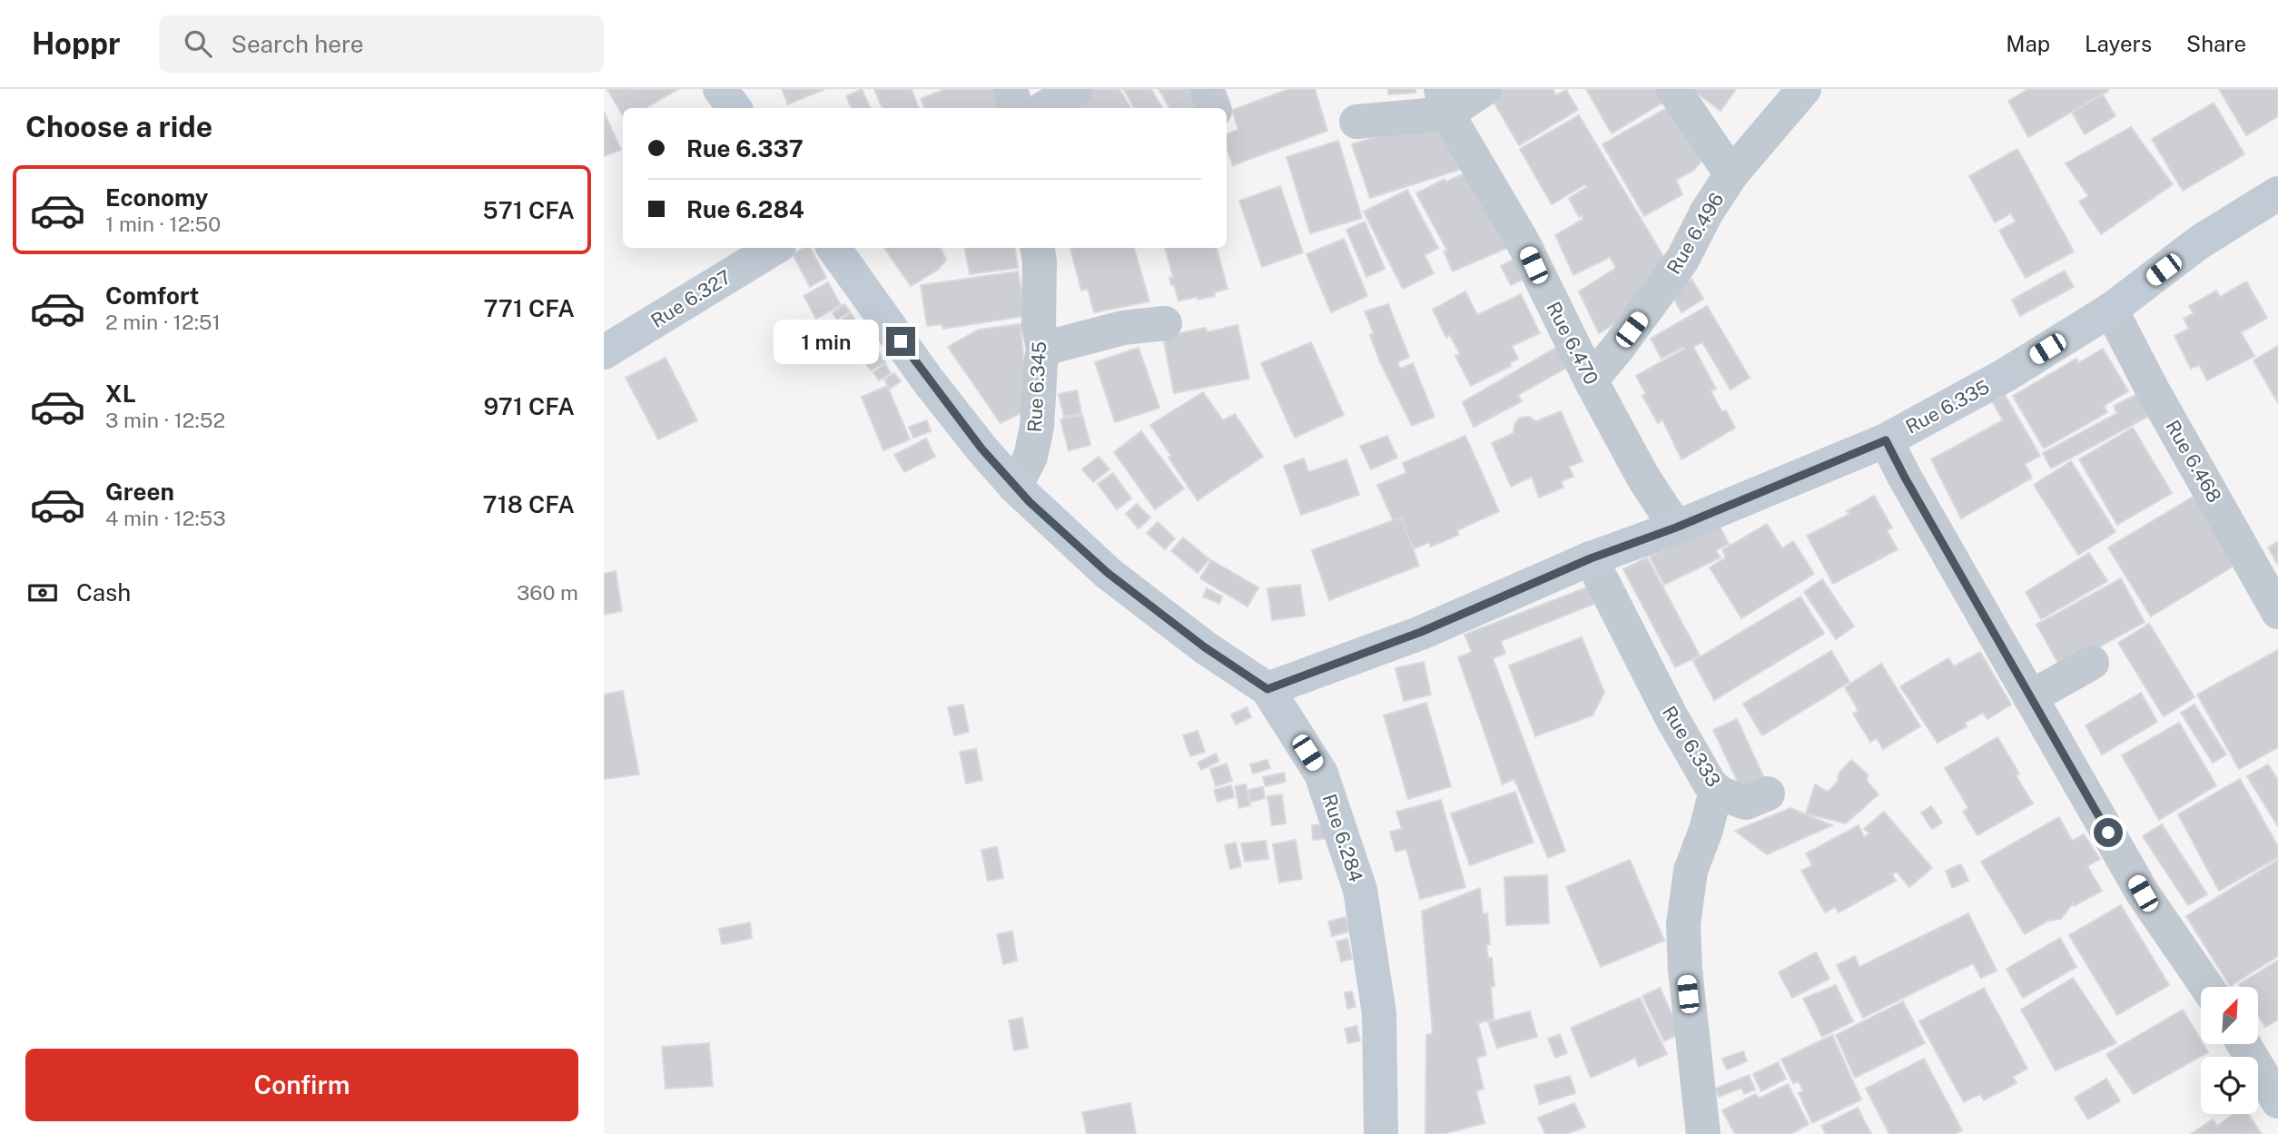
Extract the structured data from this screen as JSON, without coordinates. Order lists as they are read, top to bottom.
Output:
{
  "streets": {
    "street": [
      "Rue 6.496",
      "Rue 6.327",
      "Rue 6.470",
      "Rue 6.345",
      "Rue 6.335",
      "Rue 6.468",
      "Rue 6.333",
      "Rue 6.284"
    ]
  },
  "crossings": [
    ["Rue 6.496", "Rue 6.470"],
    ["Rue 6.470", "Rue 6.335"],
    ["Rue 6.345", "Rue 6.284"],
    ["Rue 6.335", "Rue 6.468"],
    ["Rue 6.335", "Rue 6.333"],
    ["Rue 6.335", "Rue 6.284"]
  ],
  "north": "top right",
  "page": {
    "header": "Hoppr",
    "search": "Search here",
    "nav": ["Map", "Layers", "Share"],
    "heading": "Choose a ride",
    "banner": ["Rue 6.337", "Rue 6.284"],
    "list": [
      {
        "name": "Economy",
        "note": "1 min · 12:50",
        "value": "571 CFA"
      },
      {
        "name": "Comfort",
        "note": "2 min · 12:51",
        "value": "771 CFA"
      },
      {
        "name": "XL",
        "note": "3 min · 12:52",
        "value": "971 CFA"
      },
      {
        "name": "Green",
        "note": "4 min · 12:53",
        "value": "718 CFA"
      }
    ],
    "bubble": "1 min",
    "pay": ["Cash", "360 m"],
    "buttons": "Confirm"
  }
}
